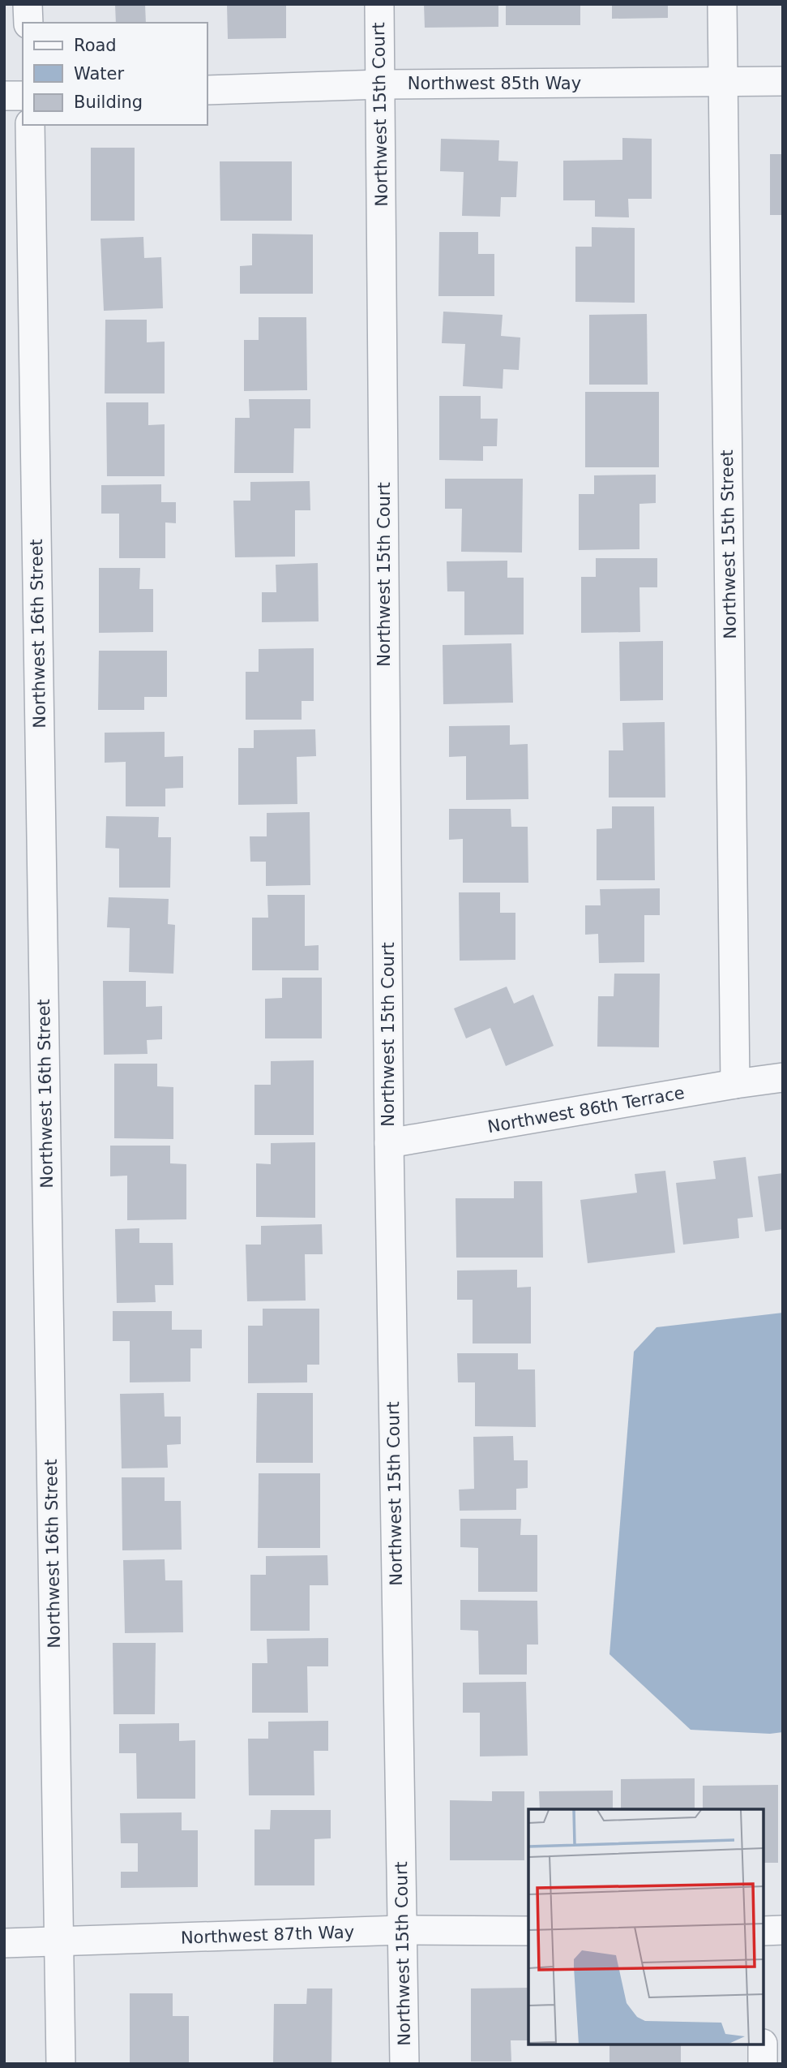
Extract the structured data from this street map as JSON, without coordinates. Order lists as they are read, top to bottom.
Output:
{
  "streets": {
    "street": [
      "Northwest 85th Way",
      "Northwest 15th Court",
      "Northwest 15th Street",
      "Northwest 16th Street",
      "Northwest 86th Terrace",
      "Northwest 87th Way"
    ]
  },
  "crossings": [
    ["Northwest 85th Way", "Northwest 15th Court"],
    ["Northwest 85th Way", "Northwest 15th Street"],
    ["Northwest 15th Court", "Northwest 86th Terrace"],
    ["Northwest 15th Court", "Northwest 87th Way"],
    ["Northwest 15th Street", "Northwest 86th Terrace"],
    ["Northwest 16th Street", "Northwest 87th Way"]
  ],
  "legend": ["Road", "Water", "Building"]
}
